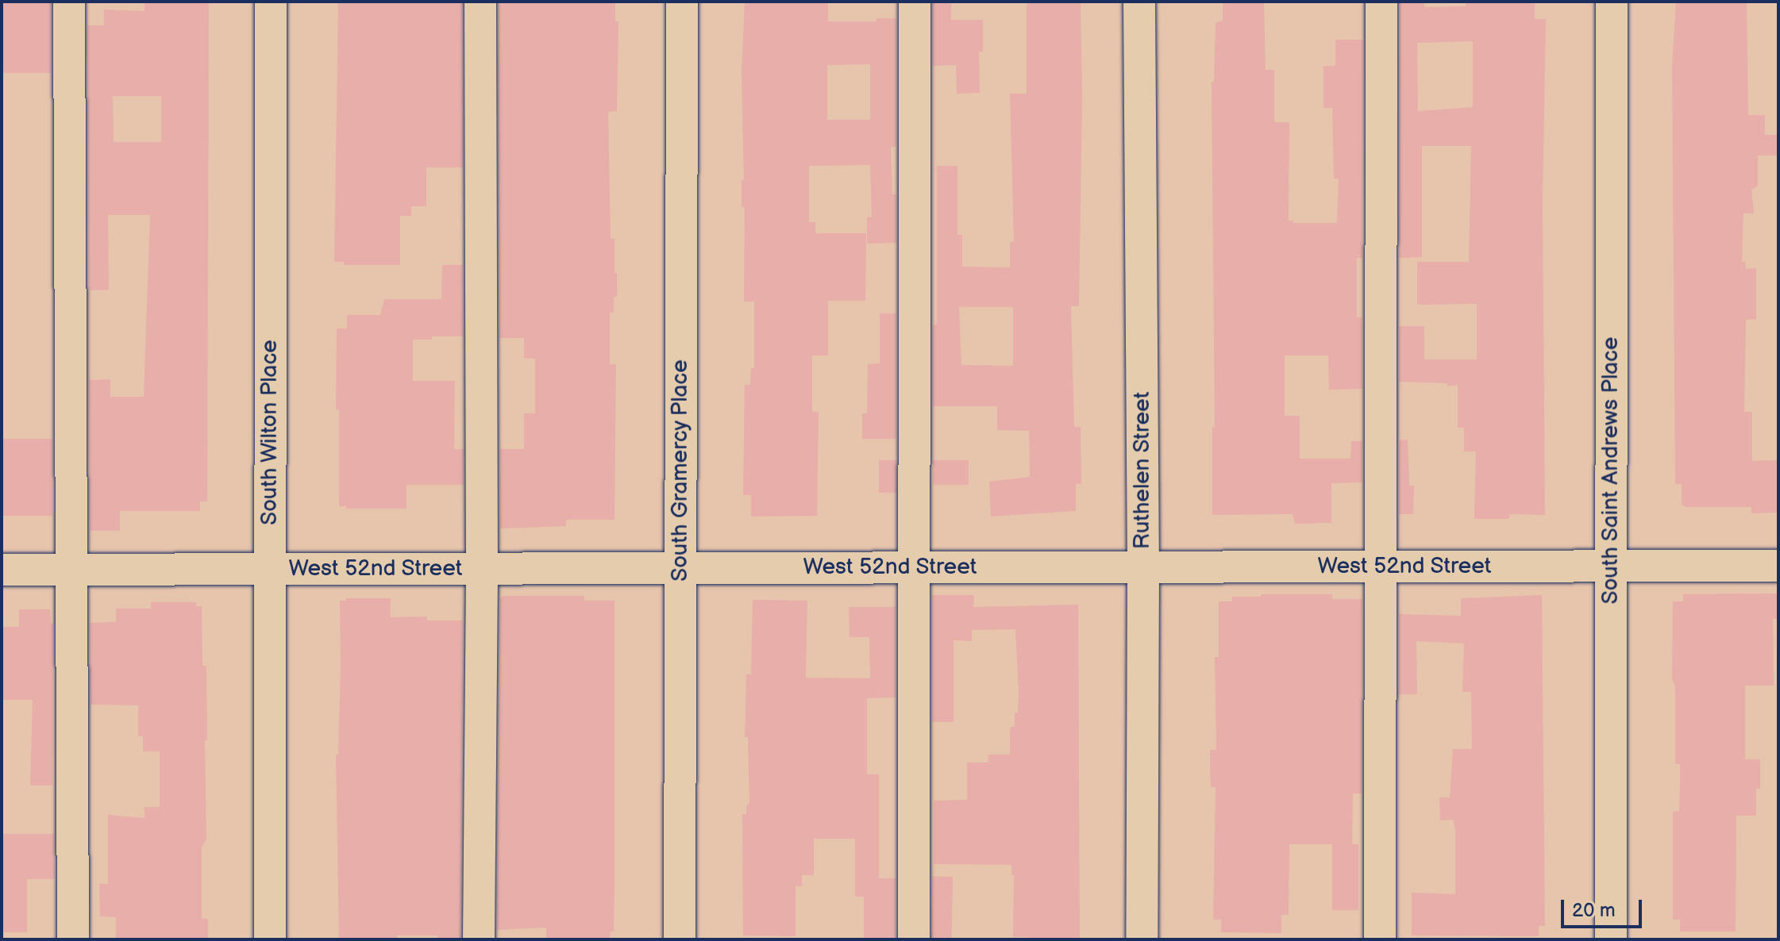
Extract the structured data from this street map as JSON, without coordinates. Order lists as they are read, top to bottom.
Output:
{
  "streets": {
    "street": [
      "South Wilton Place",
      "South Gramercy Place",
      "Ruthelen Street",
      "South Saint Andrews Place",
      "West 52nd Street"
    ]
  },
  "crossings": [
    ["South Wilton Place", "West 52nd Street"],
    ["South Gramercy Place", "West 52nd Street"],
    ["Ruthelen Street", "West 52nd Street"],
    ["South Saint Andrews Place", "West 52nd Street"]
  ],
  "scale_bar": "20 m"
}
